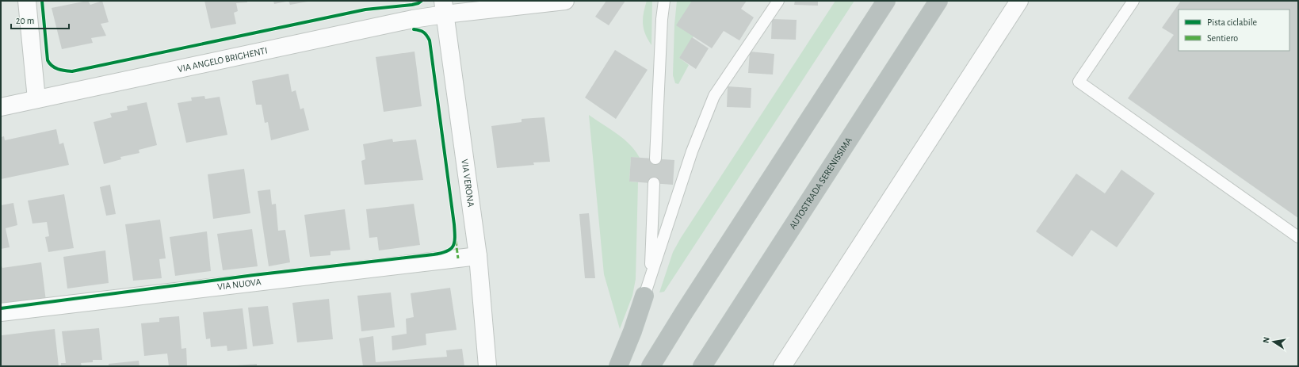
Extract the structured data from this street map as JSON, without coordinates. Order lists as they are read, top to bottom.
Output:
{
  "streets": {
    "highway": ["AUTOSTRADA SERENISSIMA"],
    "street": ["VIA ANGELO BRIGHENTI", "VIA VERONA", "VIA NUOVA"]
  },
  "crossings": [
    ["VIA ANGELO BRIGHENTI", "VIA VERONA"],
    ["VIA VERONA", "VIA NUOVA"]
  ],
  "legend": ["Pista ciclabile", "Sentiero"],
  "scale_bar": "20 m",
  "north": "left"
}
